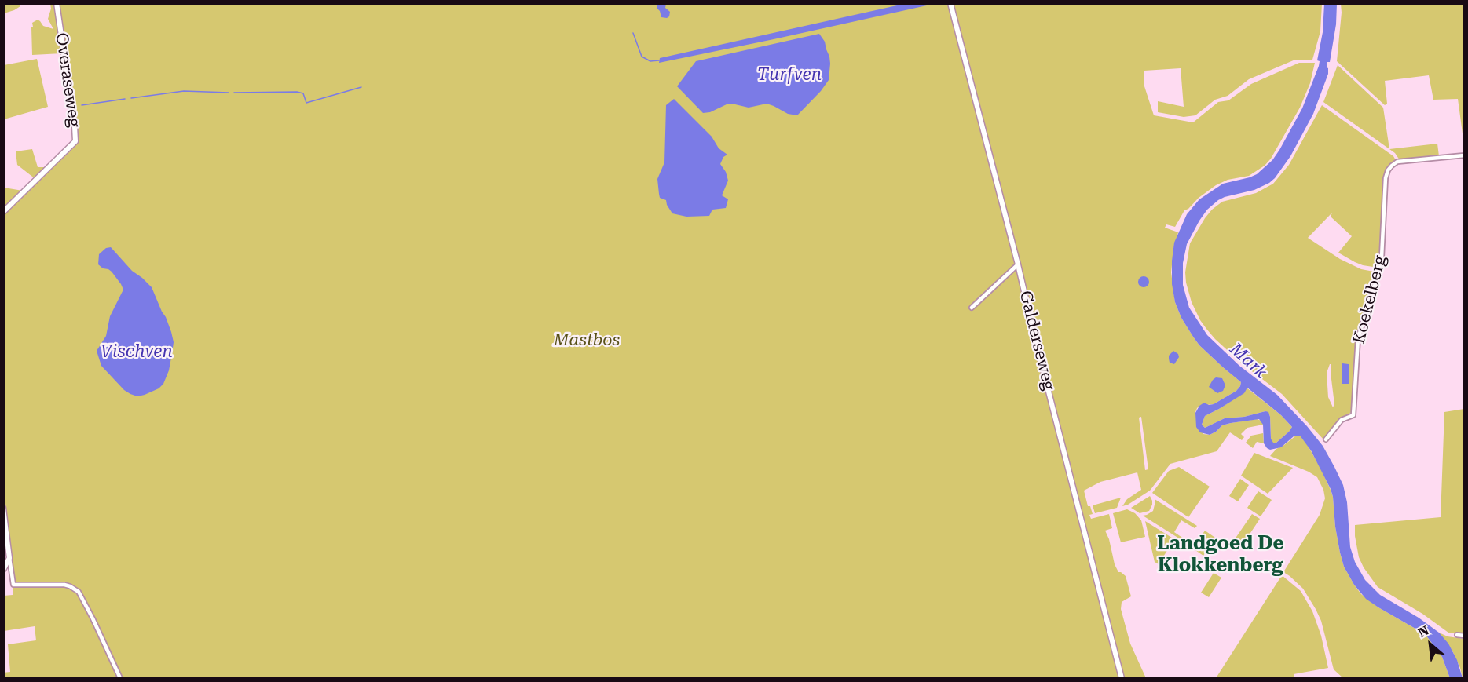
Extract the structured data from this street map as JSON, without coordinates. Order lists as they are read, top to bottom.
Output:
{
  "streets": {
    "street": ["Overaseweg", "Koekelberg", "Galderseweg"]
  },
  "districts": ["Landgoed De Klokkenberg"],
  "water": ["Turfven", "Vischven", "Mark"],
  "parks": ["Mastbos"],
  "north": "top left"
}
